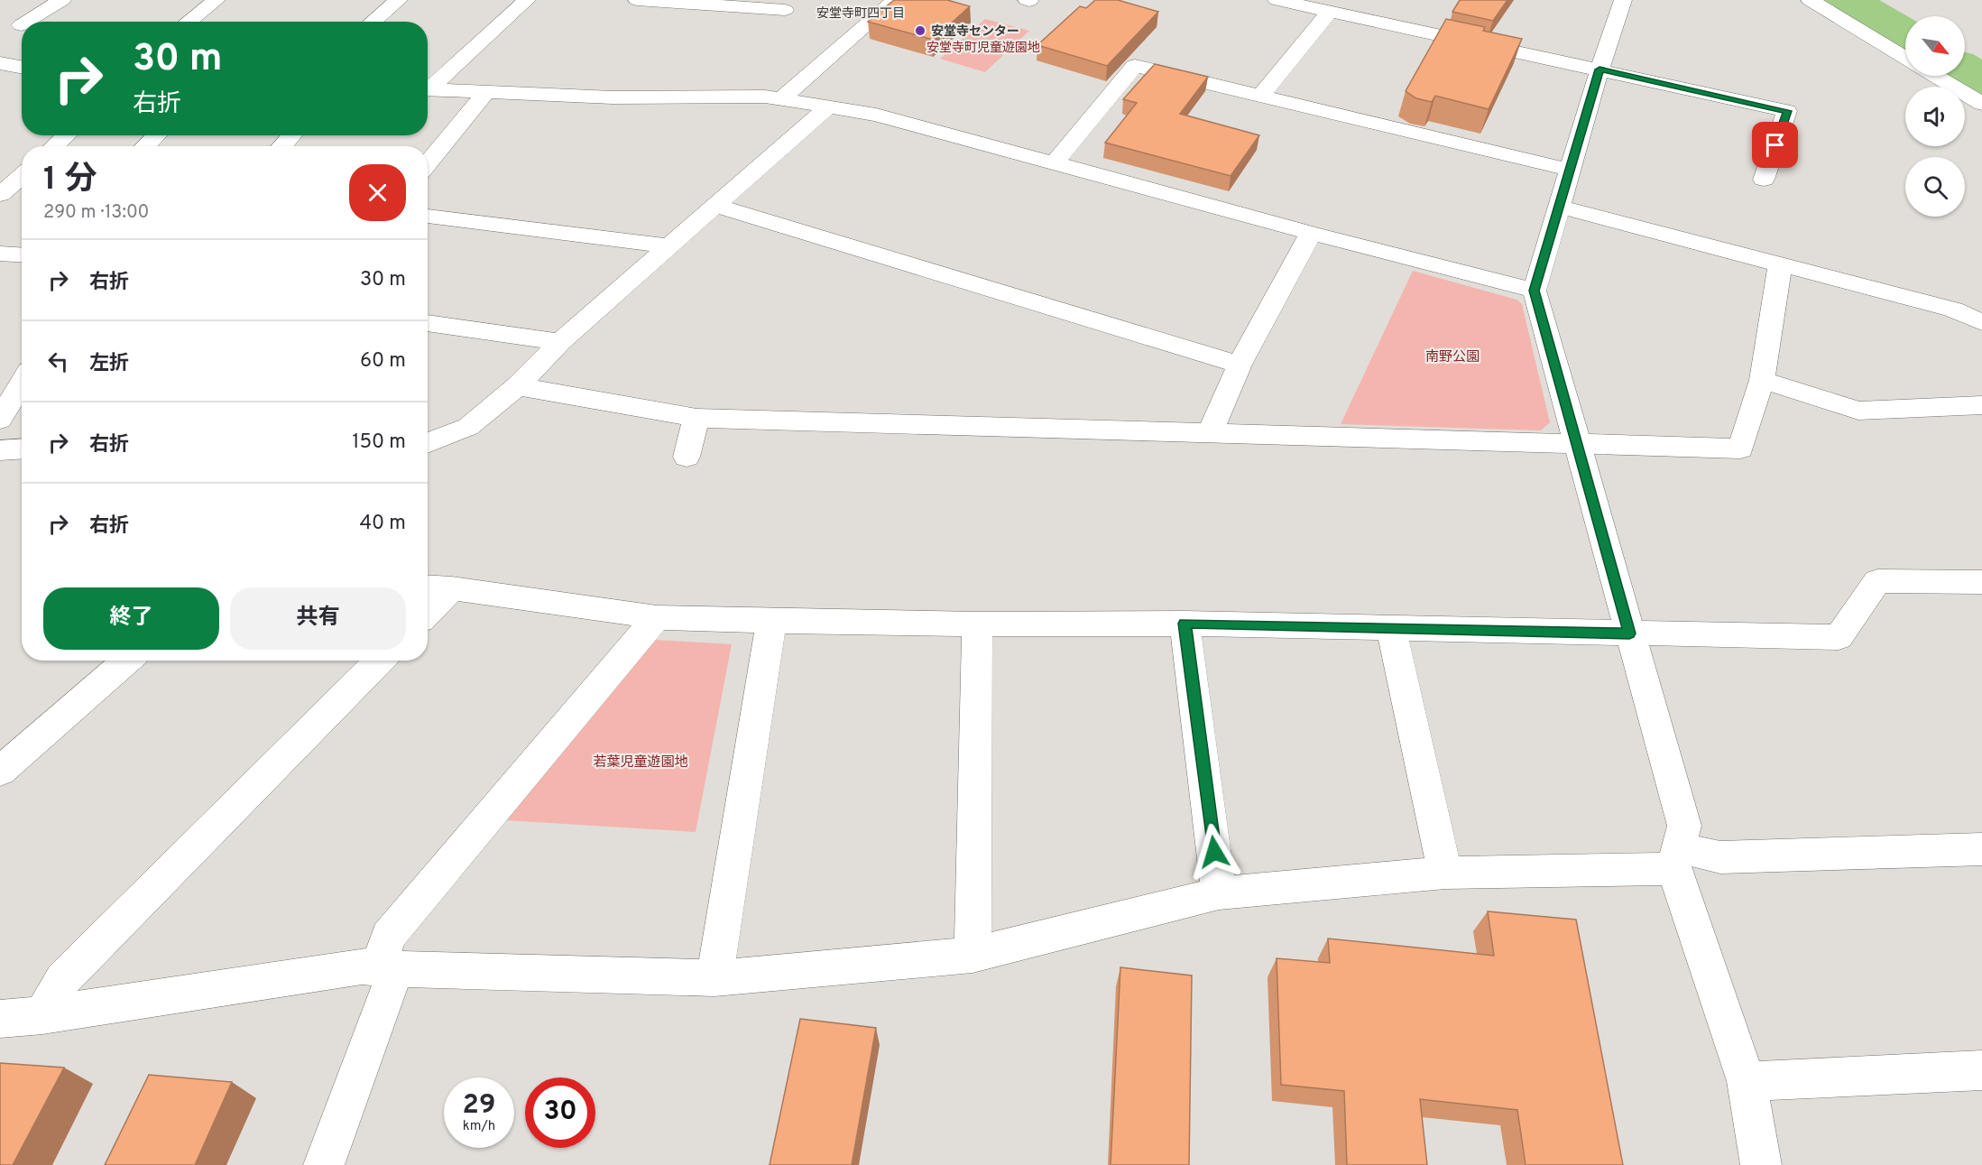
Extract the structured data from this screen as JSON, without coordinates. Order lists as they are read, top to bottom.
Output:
{
  "districts": ["安堂寺町四丁目"],
  "parks": ["安堂寺町児童遊園地", "南野公園", "若葉児童遊園地"],
  "places": ["安堂寺センター"],
  "north": "bottom right",
  "page": {
    "turn": ["30 m", "右折"],
    "heading": ["1 分", "290 m · 13:00"],
    "list": [
      {
        "name": "右折",
        "value": "30 m"
      },
      {
        "name": "左折",
        "value": "60 m"
      },
      {
        "name": "右折",
        "value": "150 m"
      },
      {
        "name": "右折",
        "value": "40 m"
      }
    ],
    "buttons": ["終了", "共有"],
    "speed": "29 km/h",
    "limit": "30"
  }
}
